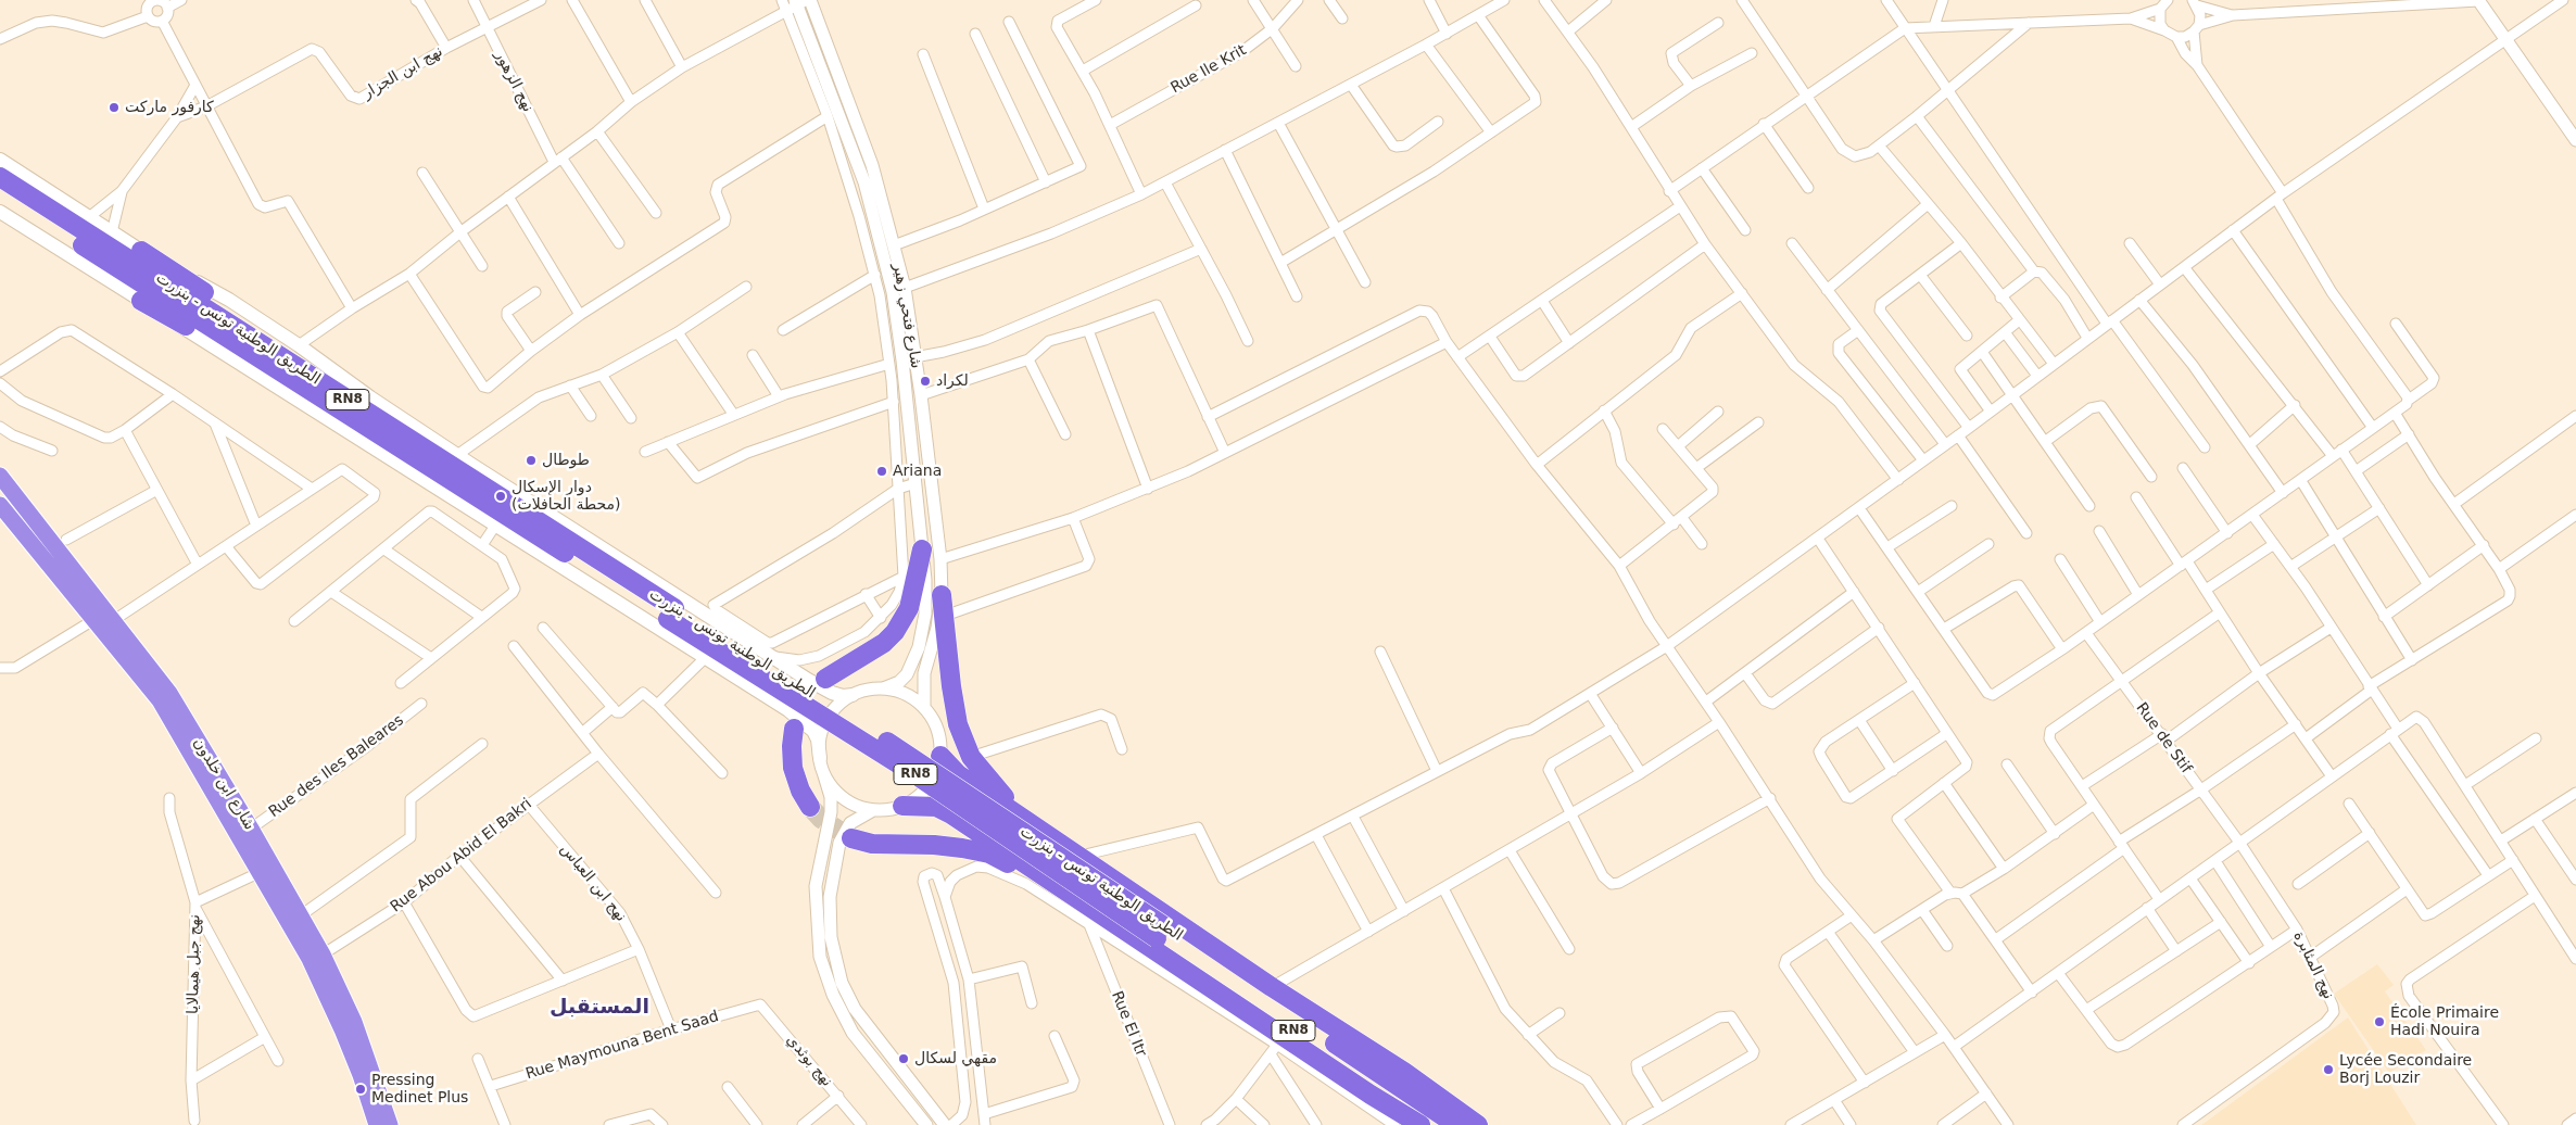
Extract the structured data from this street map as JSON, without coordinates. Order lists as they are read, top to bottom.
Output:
{
  "streets": {
    "highway": ["الطريق الوطنية تونس - بنزرت", "RN8", "شارع ابن خلدون"],
    "street": [
      "Rue Ile Krit",
      "نهج ابن الجزار",
      "نهج الزهور",
      "شارع فتحي زهير",
      "Rue de Stif",
      "Rue des Iles Baleares",
      "Rue Abou Abid El Bakri",
      "نهج ابن العباس",
      "نهج جبل هيمالايا",
      "نهج المثابرة",
      "Rue El Itr",
      "Rue Maymouna Bent Saad",
      "نهج بوثدي"
    ]
  },
  "crossings": [
    ["نهج ابن الجزار", "نهج الزهور"],
    ["شارع فتحي زهير", "RN8"],
    ["Rue de Stif", "نهج المثابرة"],
    ["Rue des Iles Baleares", "شارع ابن خلدون"],
    ["شارع ابن خلدون", "Rue Abou Abid El Bakri"],
    ["شارع ابن خلدون", "نهج جبل هيمالايا"],
    ["Rue Abou Abid El Bakri", "نهج ابن العباس"],
    ["نهج ابن العباس", "Rue Maymouna Bent Saad"],
    ["Rue Maymouna Bent Saad", "نهج بوثدي"]
  ],
  "districts": ["المستقبل"],
  "places": [
    "كارفور ماركت",
    "لكراد",
    "طوطال",
    "Ariana",
    "دوار الإسكال (محطة الحافلات)",
    "École Primaire Hadi Nouira",
    "مقهي لسكال",
    "Lycée Secondaire Borj Louzir",
    "Pressing Medinet Plus"
  ]
}
